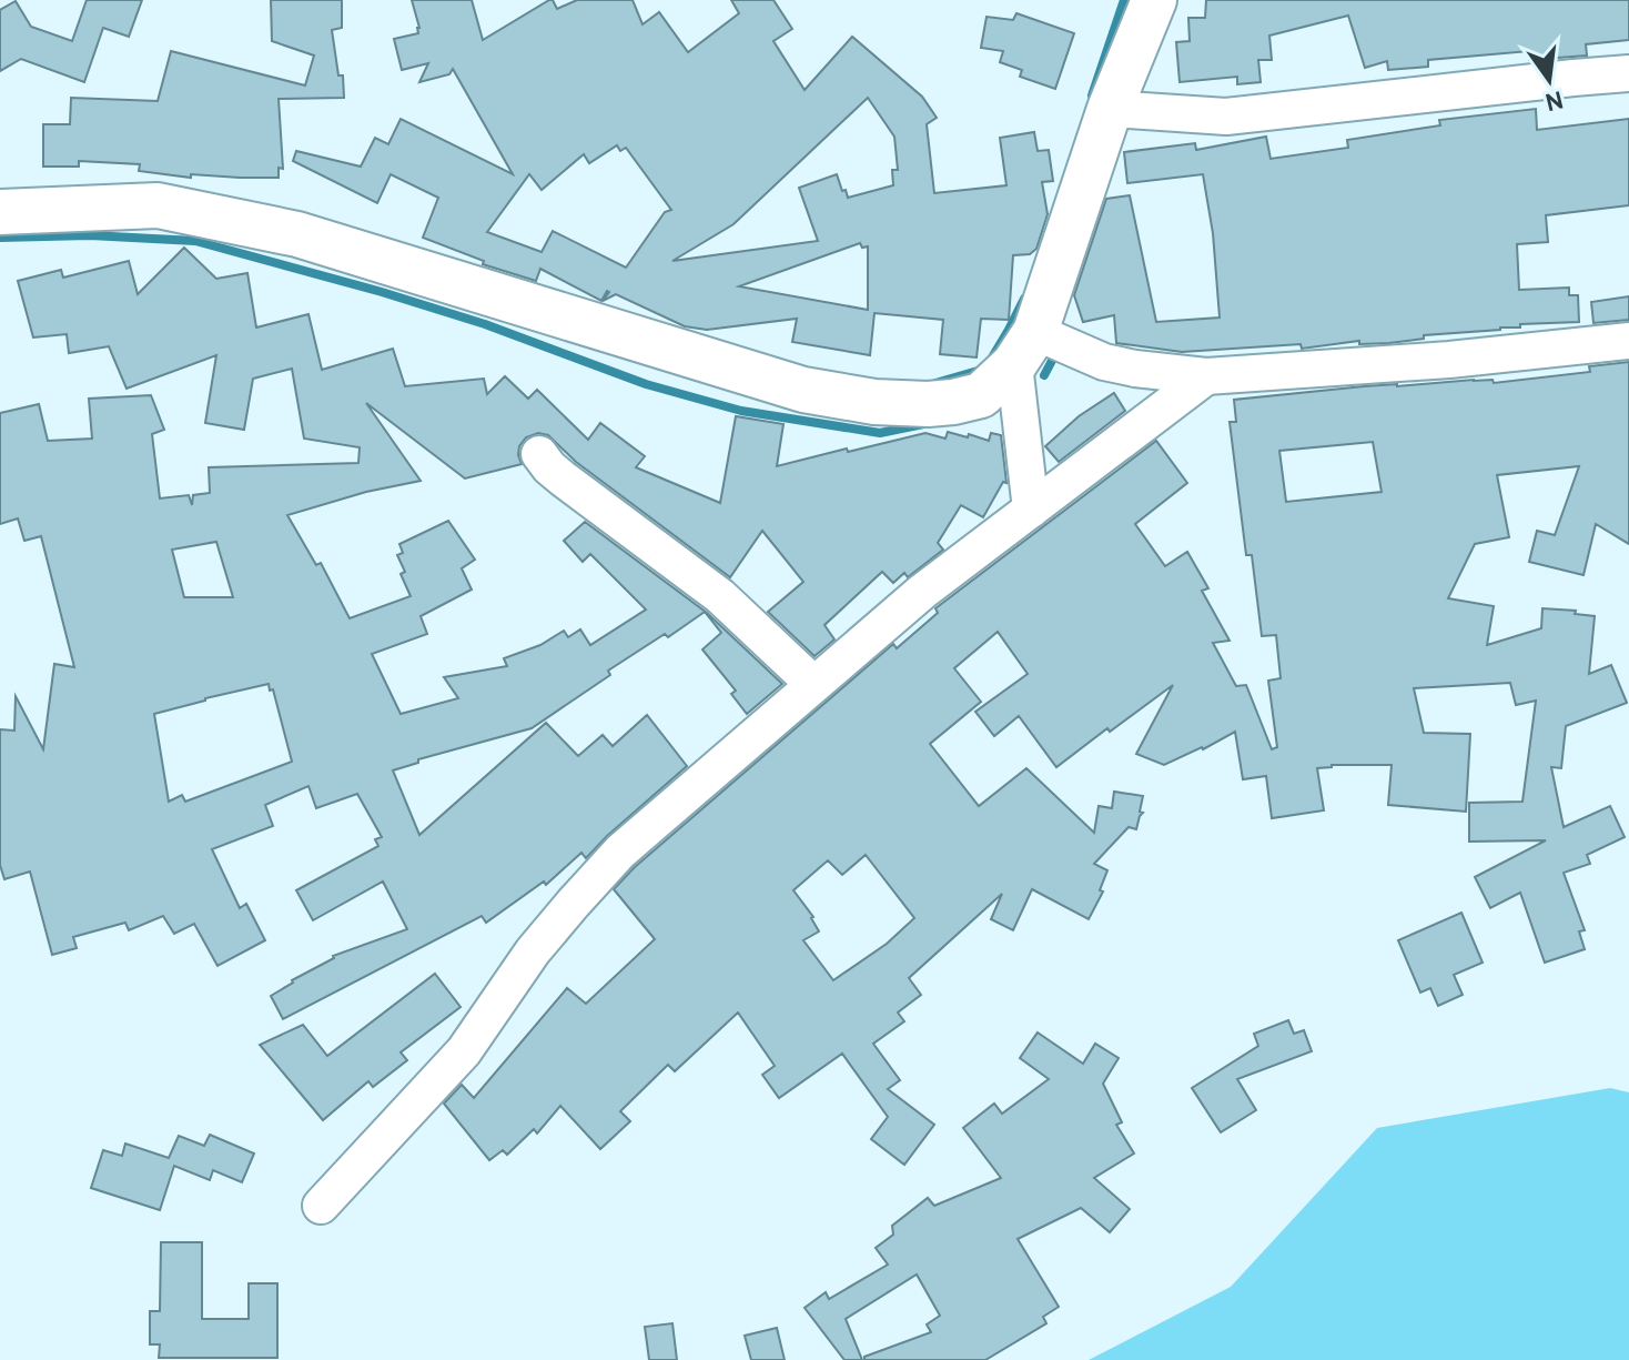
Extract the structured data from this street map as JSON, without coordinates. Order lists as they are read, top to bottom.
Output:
{
  "north": "bottom"
}
